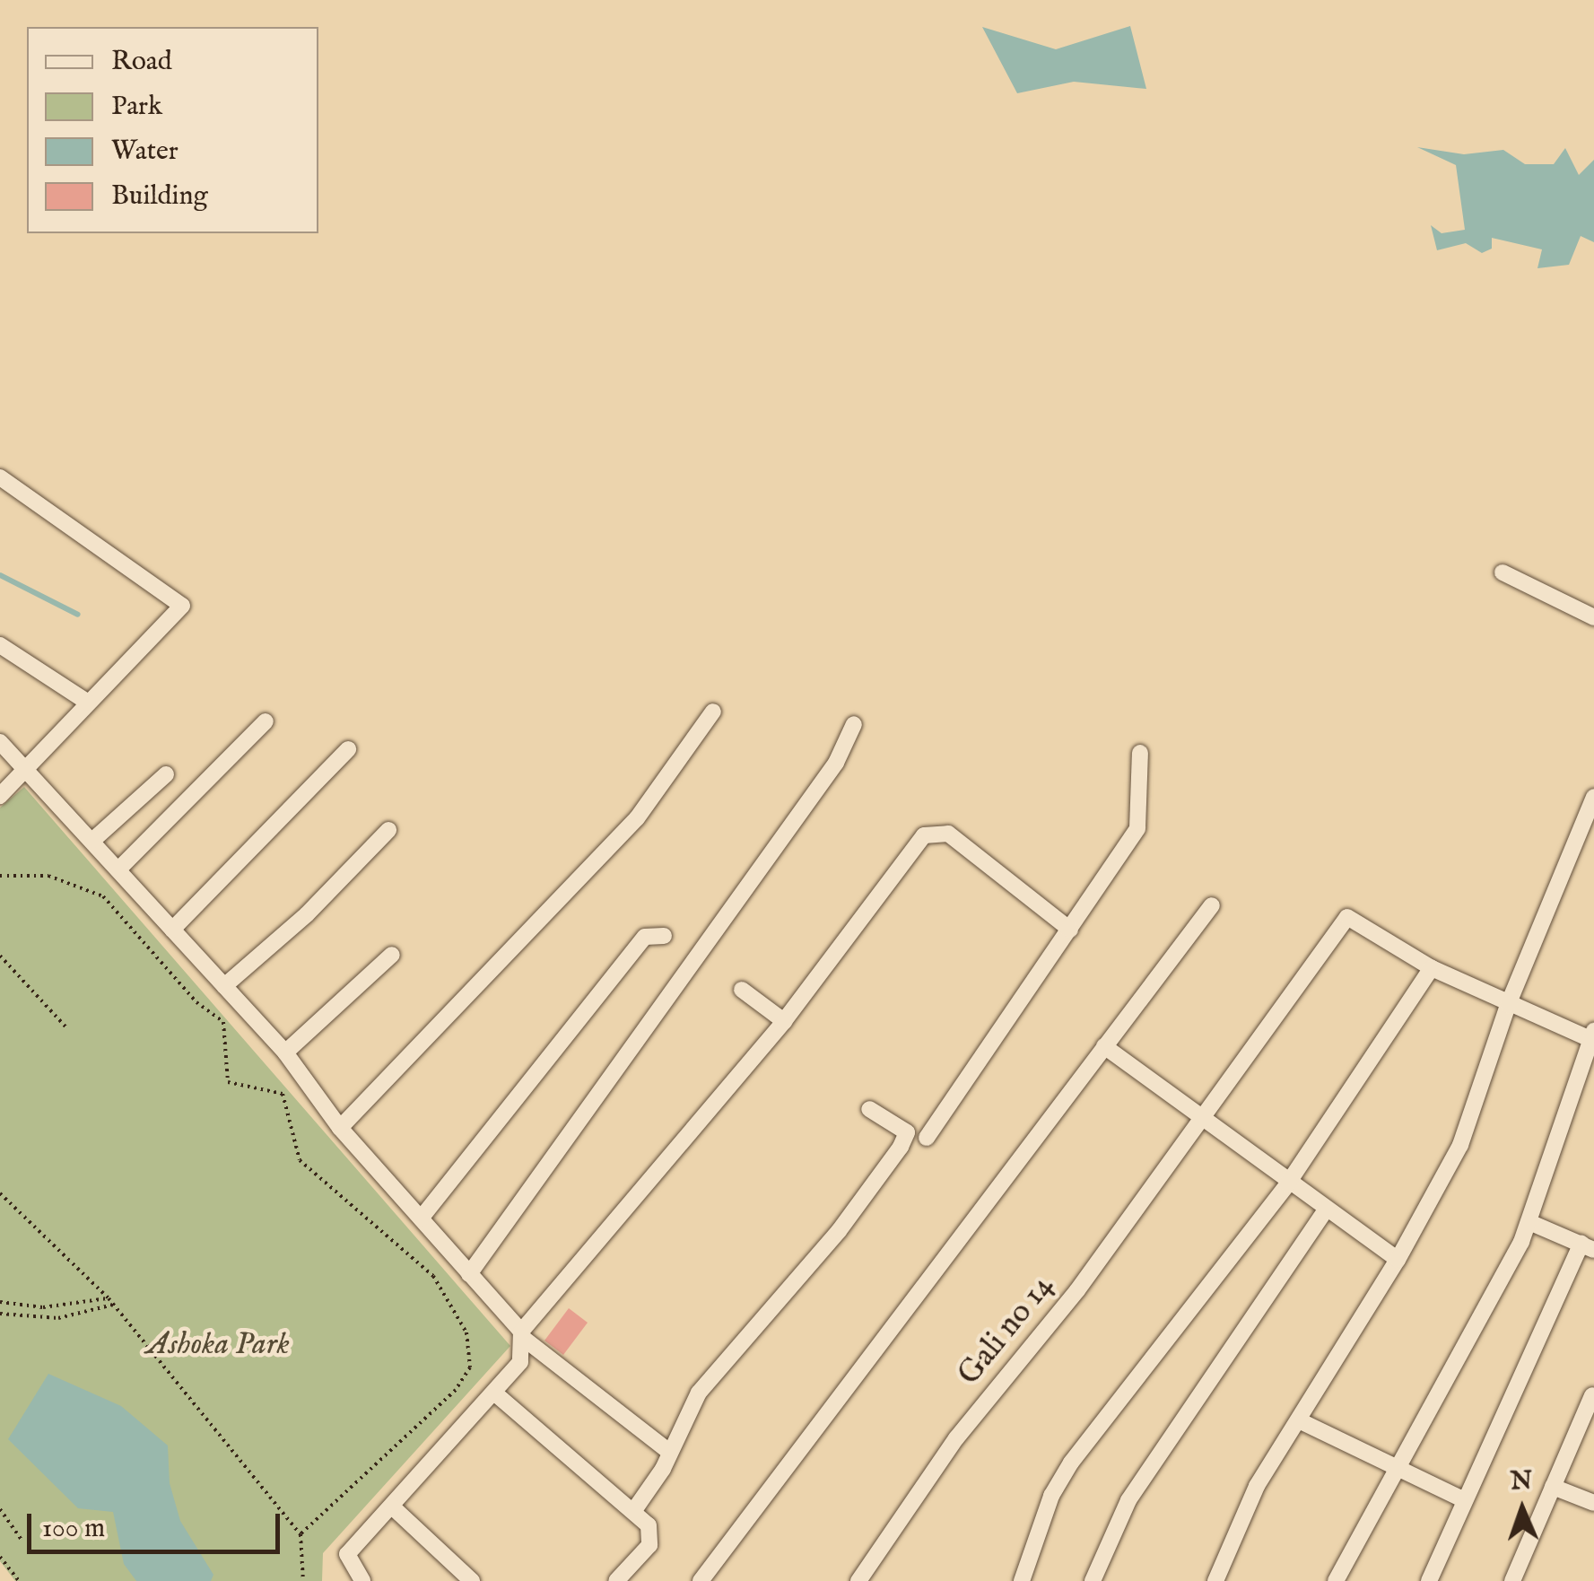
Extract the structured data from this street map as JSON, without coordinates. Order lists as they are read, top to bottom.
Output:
{
  "streets": {
    "street": ["Gali no 14"]
  },
  "parks": ["Ashoka Park"],
  "legend": [
    "Road",
    "Park",
    "Water",
    "Building"
  ],
  "scale_bar": "100 m",
  "north": "top"
}
